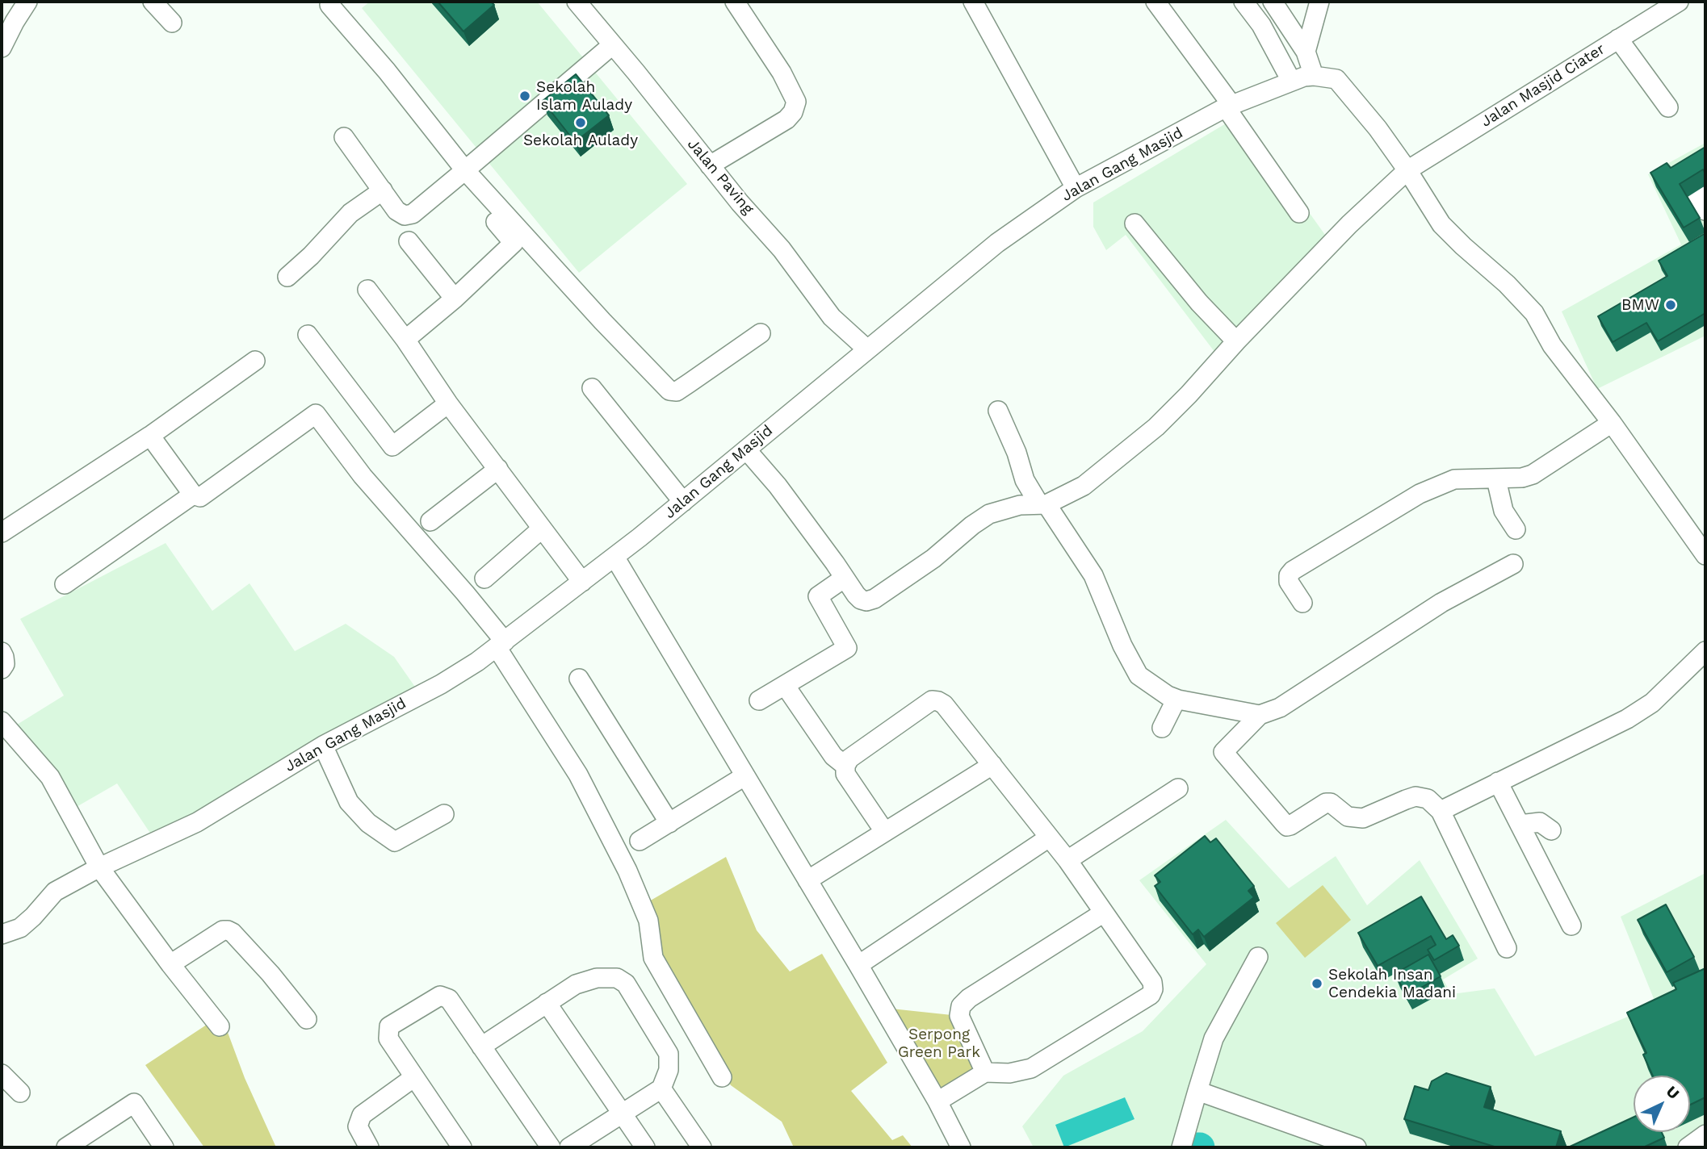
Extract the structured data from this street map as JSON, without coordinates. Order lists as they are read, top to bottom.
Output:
{
  "streets": {
    "street": ["Jalan Masjid Ciater", "Jalan Gang Masjid", "Jalan Paving"]
  },
  "crossings": [
    ["Jalan Masjid Ciater", "Jalan Gang Masjid"],
    ["Jalan Gang Masjid", "Jalan Paving"]
  ],
  "parks": ["Serpong Green Park"],
  "places": [
    "Sekolah Islam Aulady",
    "Sekolah Aulady",
    "BMW",
    "Sekolah Insan Cendekia Madani"
  ],
  "north": "top right"
}
